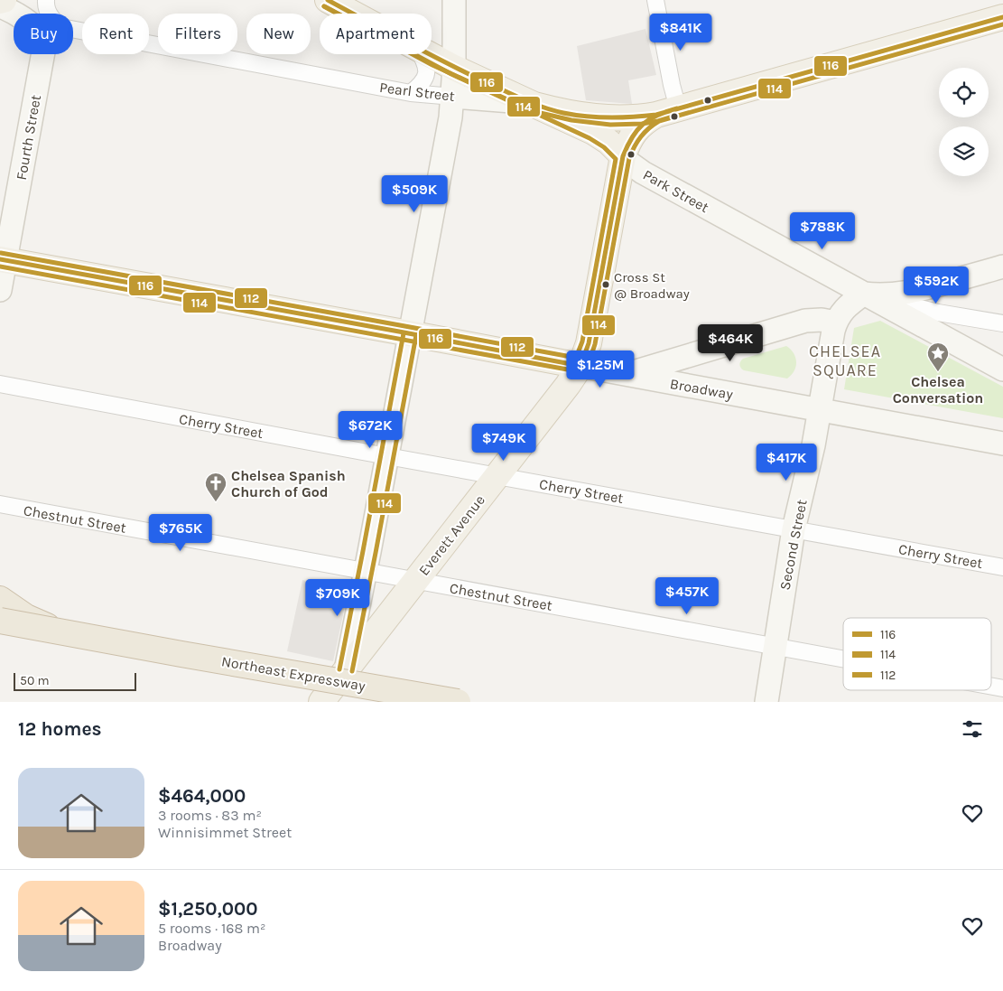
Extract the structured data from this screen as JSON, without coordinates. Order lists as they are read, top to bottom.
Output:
{
  "streets": {
    "highway": ["Northeast Expressway"],
    "main road": [
      "Pearl Street",
      "Park Street",
      "Broadway",
      "Everett Avenue"
    ],
    "street": [
      "Fourth Street",
      "Cherry Street",
      "Chestnut Street",
      "Second Street"
    ]
  },
  "crossings": [
    ["Pearl Street", "Park Street"],
    ["Pearl Street", "Everett Avenue"],
    ["Fourth Street", "Broadway"],
    ["Park Street", "Everett Avenue"],
    ["Park Street", "Second Street"],
    ["Broadway", "Everett Avenue"],
    ["Broadway", "Second Street"],
    ["Cherry Street", "Everett Avenue"],
    ["Cherry Street", "Second Street"],
    ["Chestnut Street", "Everett Avenue"],
    ["Chestnut Street", "Second Street"]
  ],
  "districts": ["CHELSEA SQUARE"],
  "places": {
    "other": ["Cross St @ Broadway"],
    "place": ["Chelsea Conversation"],
    "church": ["Chelsea Spanish Church of God"]
  },
  "lines": ["transit line 116", "transit line 114", "transit line 112"],
  "legend": ["116", "114", "112"],
  "scale_bar": "50 m",
  "page": {
    "price": [
      "$841K",
      "$509K",
      "$788K",
      "$592K",
      "$464K",
      "$1.25M",
      "$672K",
      "$749K",
      "$417K",
      "$765K",
      "$457K",
      "$709K"
    ],
    "chip": [
      "Buy",
      "Rent",
      "Filters",
      "New",
      "Apartment"
    ],
    "scale": "50 m",
    "heading": "12 homes",
    "list": [
      {
        "name": "$464,000",
        "note": "3 rooms · 83 m² · Winnisimmet Street"
      },
      {
        "name": "$1,250,000",
        "note": "5 rooms · 168 m² · Broadway"
      }
    ]
  }
}
